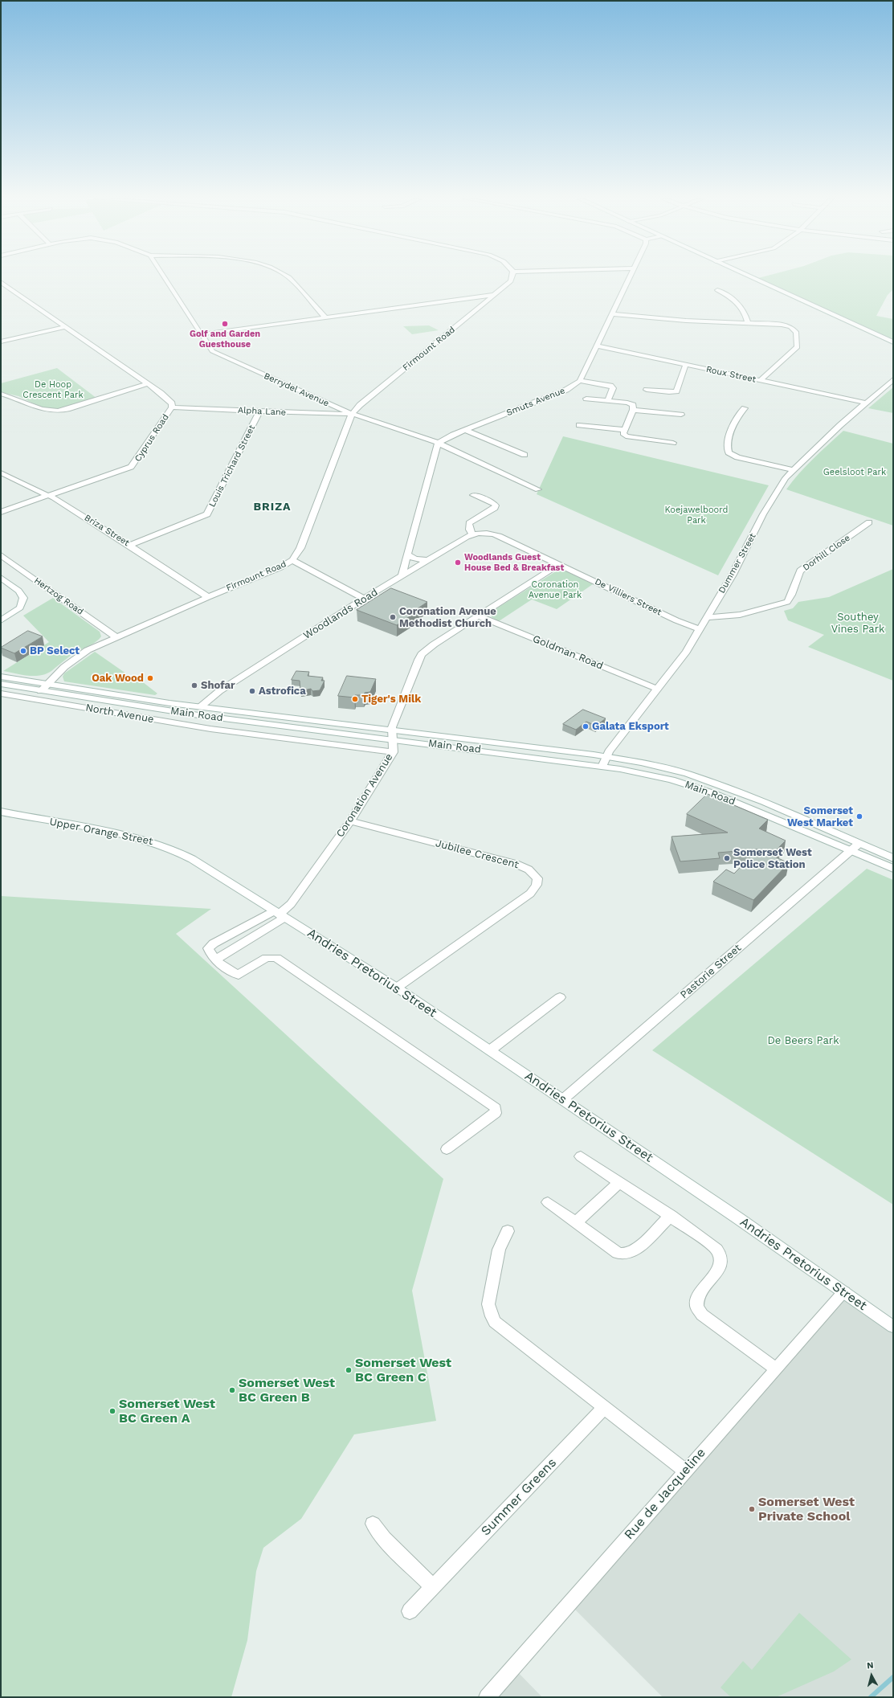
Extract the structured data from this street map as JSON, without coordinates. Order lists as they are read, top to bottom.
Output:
{
  "streets": {
    "street": [
      "Firmount Road",
      "Roux Street",
      "Berrydel Avenue",
      "Smuts Avenue",
      "Alpha Lane",
      "Cyprus Road",
      "Louis Trichard Street",
      "Briza Street",
      "Dorhill Close",
      "Dummer Street",
      "Hertzog Road",
      "De Villiers Street",
      "Woodlands Road",
      "Goldman Road",
      "North Avenue",
      "Main Road",
      "Coronation Avenue",
      "Upper Orange Street",
      "Jubilee Crescent",
      "Pastorie Street",
      "Andries Pretorius Street",
      "Rue de Jacqueline",
      "Summer Greens"
    ]
  },
  "crossings": [
    ["Firmount Road", "Berrydel Avenue"],
    ["Firmount Road", "Alpha Lane"],
    ["Firmount Road", "Briza Street"],
    ["Firmount Road", "Hertzog Road"],
    ["Firmount Road", "Main Road"],
    ["Roux Street", "Dummer Street"],
    ["Berrydel Avenue", "Smuts Avenue"],
    ["Berrydel Avenue", "Alpha Lane"],
    ["Alpha Lane", "Cyprus Road"],
    ["Alpha Lane", "Louis Trichard Street"],
    ["Cyprus Road", "Briza Street"],
    ["Louis Trichard Street", "Briza Street"],
    ["Dorhill Close", "Dummer Street"],
    ["Dummer Street", "De Villiers Street"],
    ["Dummer Street", "Goldman Road"],
    ["Dummer Street", "Main Road"],
    ["De Villiers Street", "Woodlands Road"],
    ["De Villiers Street", "Coronation Avenue"],
    ["Woodlands Road", "Main Road"],
    ["Goldman Road", "Coronation Avenue"],
    ["North Avenue", "Coronation Avenue"],
    ["Main Road", "Coronation Avenue"],
    ["Main Road", "Pastorie Street"],
    ["Coronation Avenue", "Upper Orange Street"],
    ["Coronation Avenue", "Jubilee Crescent"],
    ["Coronation Avenue", "Andries Pretorius Street"],
    ["Upper Orange Street", "Andries Pretorius Street"],
    ["Jubilee Crescent", "Andries Pretorius Street"],
    ["Pastorie Street", "Andries Pretorius Street"],
    ["Andries Pretorius Street", "Rue de Jacqueline"]
  ],
  "districts": ["BRIZA"],
  "parks": [
    "De Hoop Crescent Park",
    "Geelsloot Park",
    "Koejawelboord Park",
    "Coronation Avenue Park",
    "Southey Vines Park",
    "De Beers Park"
  ],
  "places": [
    "Golf and Garden Guesthouse",
    "Woodlands Guest House Bed & Breakfast",
    "Coronation Avenue Methodist Church",
    "BP Select",
    "Oak Wood",
    "Shofar",
    "Astrofica",
    "Tiger's Milk",
    "Galata Eksport",
    "Somerset West Market",
    "Somerset West Police Station",
    "Somerset West BC Green C",
    "Somerset West BC Green B",
    "Somerset West BC Green A",
    "Somerset West Private School"
  ],
  "north": "top"
}
